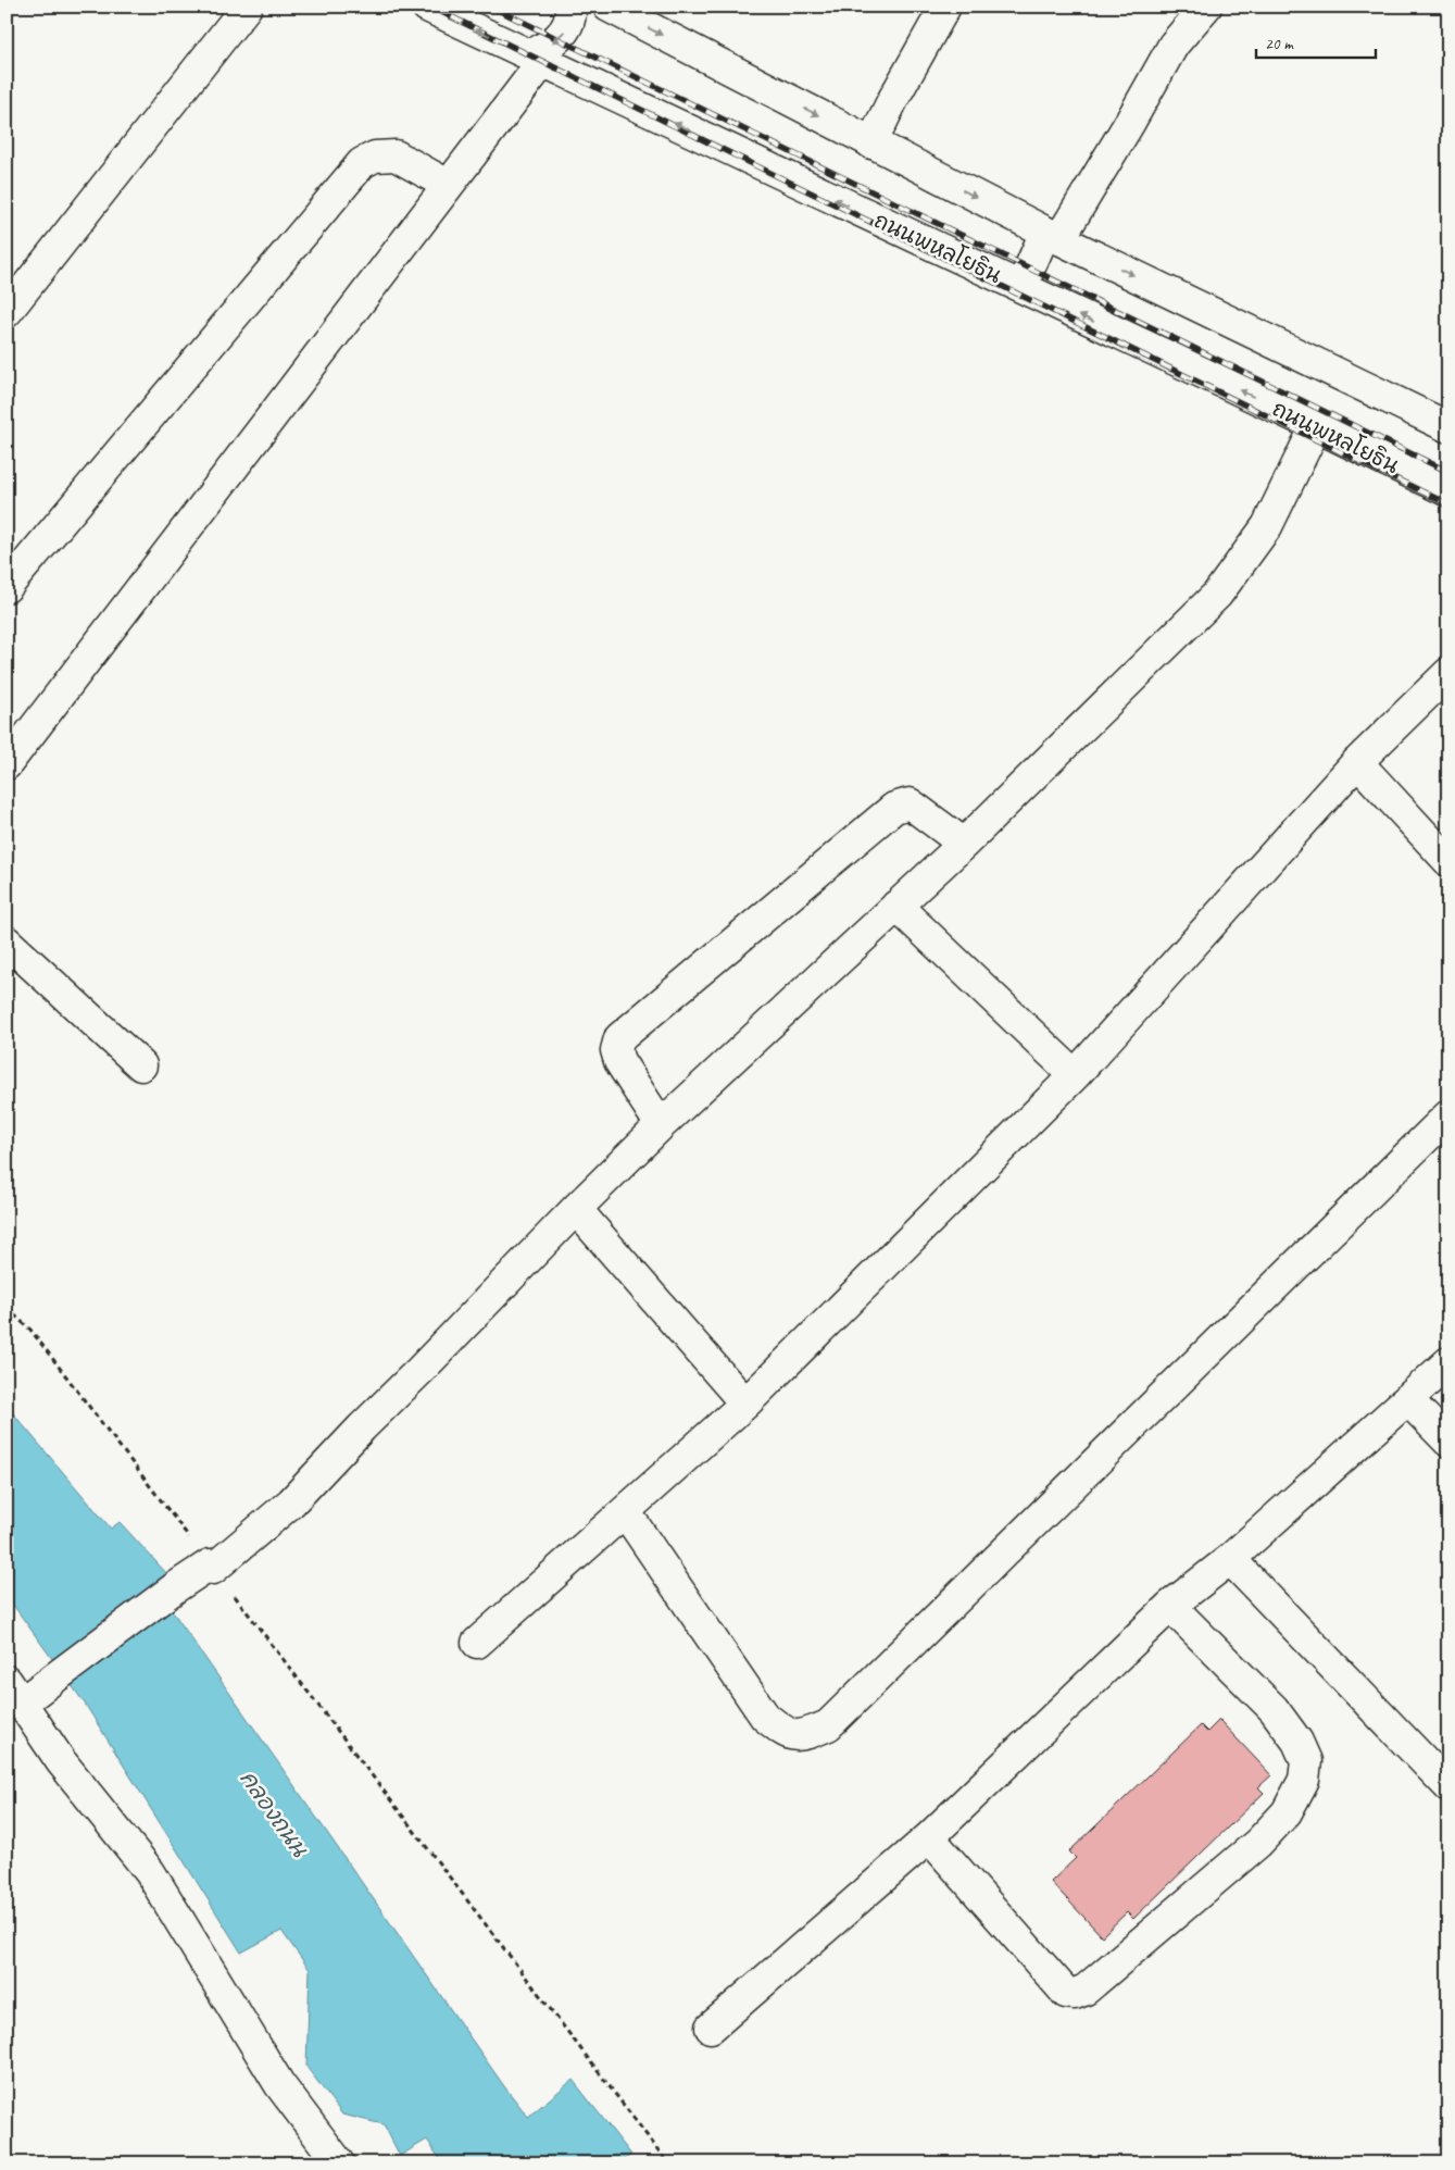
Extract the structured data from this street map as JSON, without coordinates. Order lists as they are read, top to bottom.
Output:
{
  "streets": {
    "street": ["ถนนพหลโยธิน"]
  },
  "water": ["คลองถนน"],
  "scale_bar": "20 m"
}
